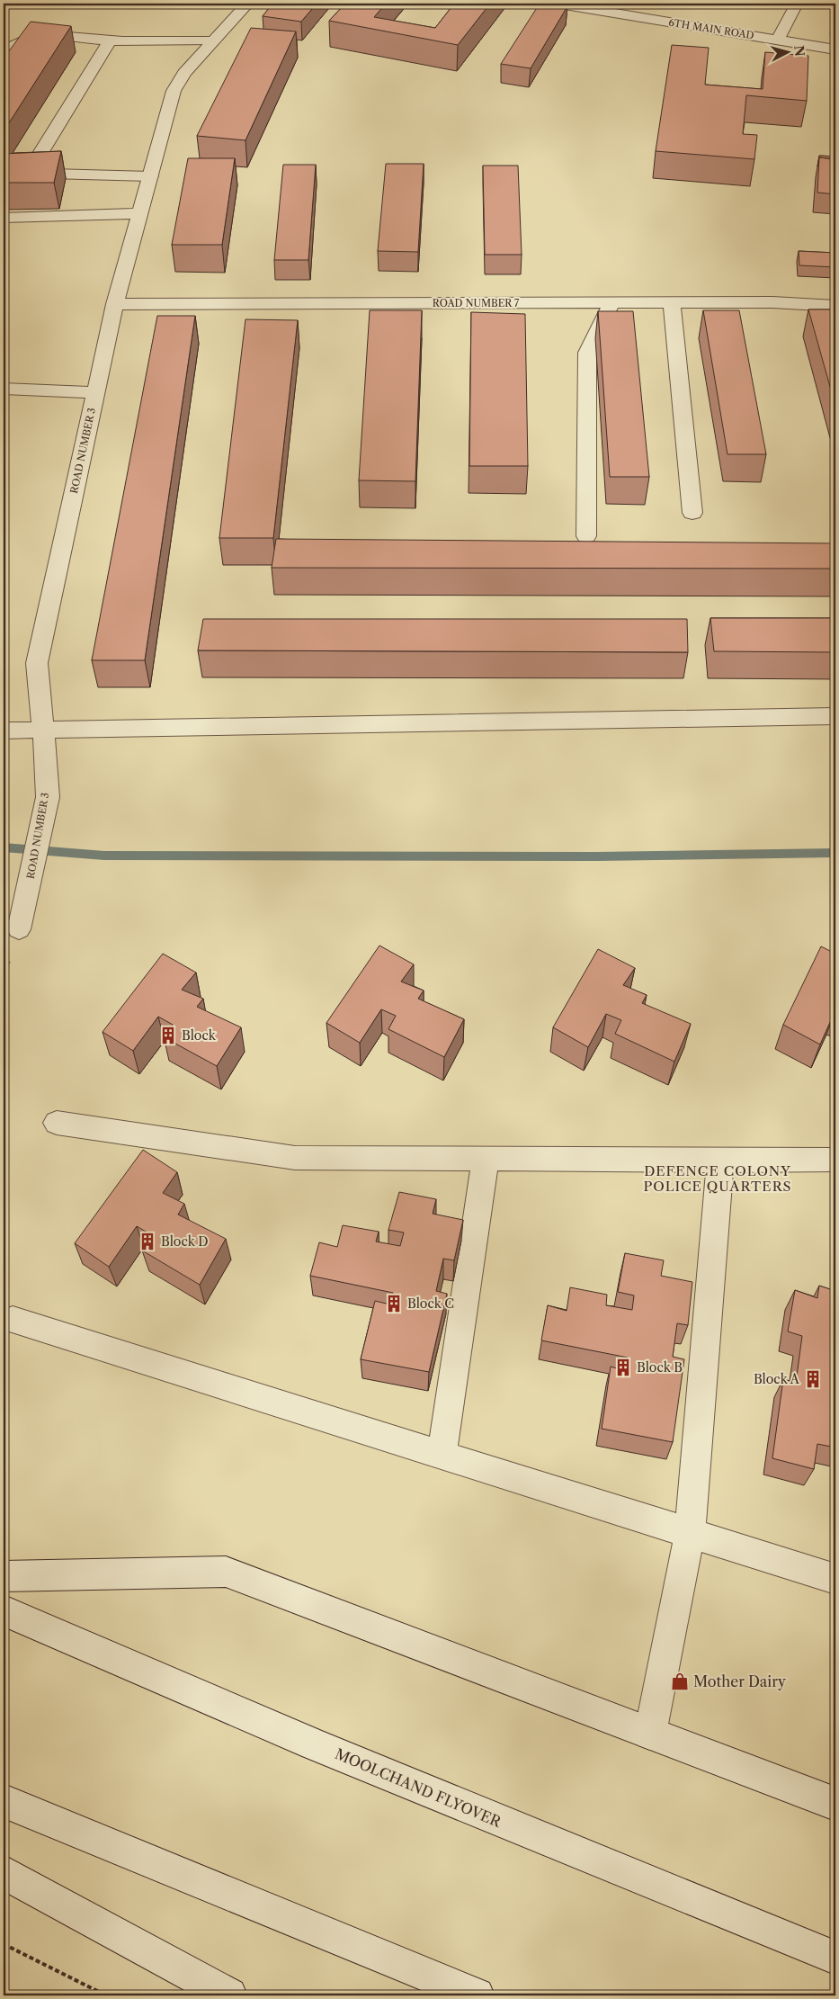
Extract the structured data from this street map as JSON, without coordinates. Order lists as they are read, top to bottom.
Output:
{
  "streets": {
    "street": [
      "6TH MAIN ROAD",
      "ROAD NUMBER 7",
      "ROAD NUMBER 3",
      "MOOLCHAND FLYOVER"
    ]
  },
  "crossings": [
    ["ROAD NUMBER 7", "ROAD NUMBER 3"]
  ],
  "districts": ["DEFENCE COLONY POLICE QUARTERS"],
  "places": {
    "building": [
      "Block",
      "Block D",
      "Block C",
      "Block B",
      "Block A"
    ],
    "shop": ["Mother Dairy"]
  },
  "north": "right"
}
